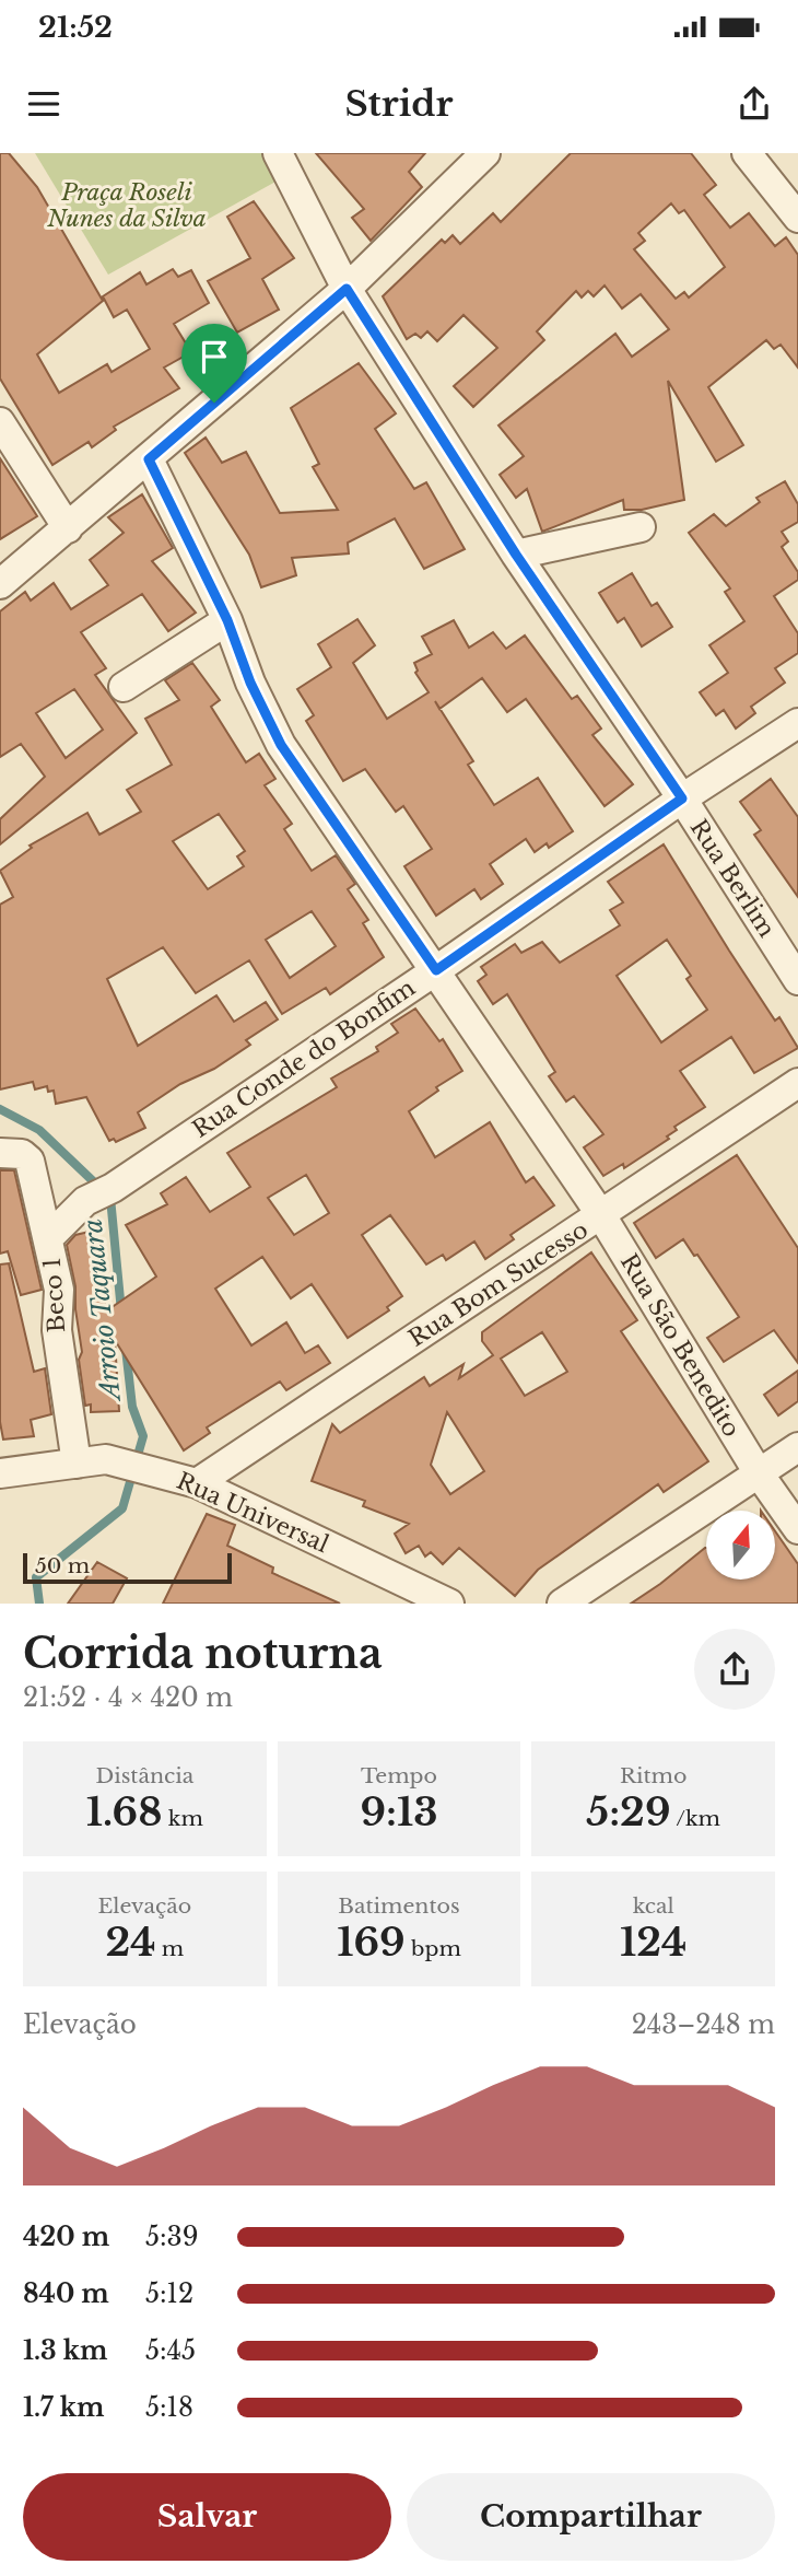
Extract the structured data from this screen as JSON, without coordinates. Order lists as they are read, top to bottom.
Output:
{
  "streets": {
    "street": [
      "Rua Berlim",
      "Rua Conde do Bonfim",
      "Rua Bom Sucesso",
      "Beco 1",
      "Rua São Benedito",
      "Rua Universal"
    ]
  },
  "crossings": [
    ["Rua Berlim", "Rua Conde do Bonfim"],
    ["Rua Conde do Bonfim", "Beco 1"],
    ["Rua Conde do Bonfim", "Rua São Benedito"],
    ["Rua Bom Sucesso", "Rua São Benedito"],
    ["Rua Bom Sucesso", "Rua Universal"],
    ["Beco 1", "Rua Universal"]
  ],
  "water": ["Arroio Taquara"],
  "parks": ["Praça Roseli Nunes da Silva"],
  "scale_bar": "50 m",
  "north": "top",
  "page": {
    "status": "21:52",
    "header": "Stridr",
    "scale": "50 m",
    "heading": ["Corrida noturna", "21:52 · 4 × 420 m"],
    "stats": [
      ["Distância", "1.68 km"],
      ["Tempo", "9:13"],
      ["Ritmo", "5:29 /km"],
      ["Elevação", "24 m"],
      ["Batimentos", "169 bpm"],
      ["kcal", "124"]
    ],
    "chart": ["Elevação", "243–248 m"],
    "list": [
      {
        "name": "420 m",
        "note": "5:39"
      },
      {
        "name": "840 m",
        "note": "5:12"
      },
      {
        "name": "1.3 km",
        "note": "5:45"
      },
      {
        "name": "1.7 km",
        "note": "5:18"
      }
    ],
    "buttons": ["Salvar", "Compartilhar"]
  }
}
